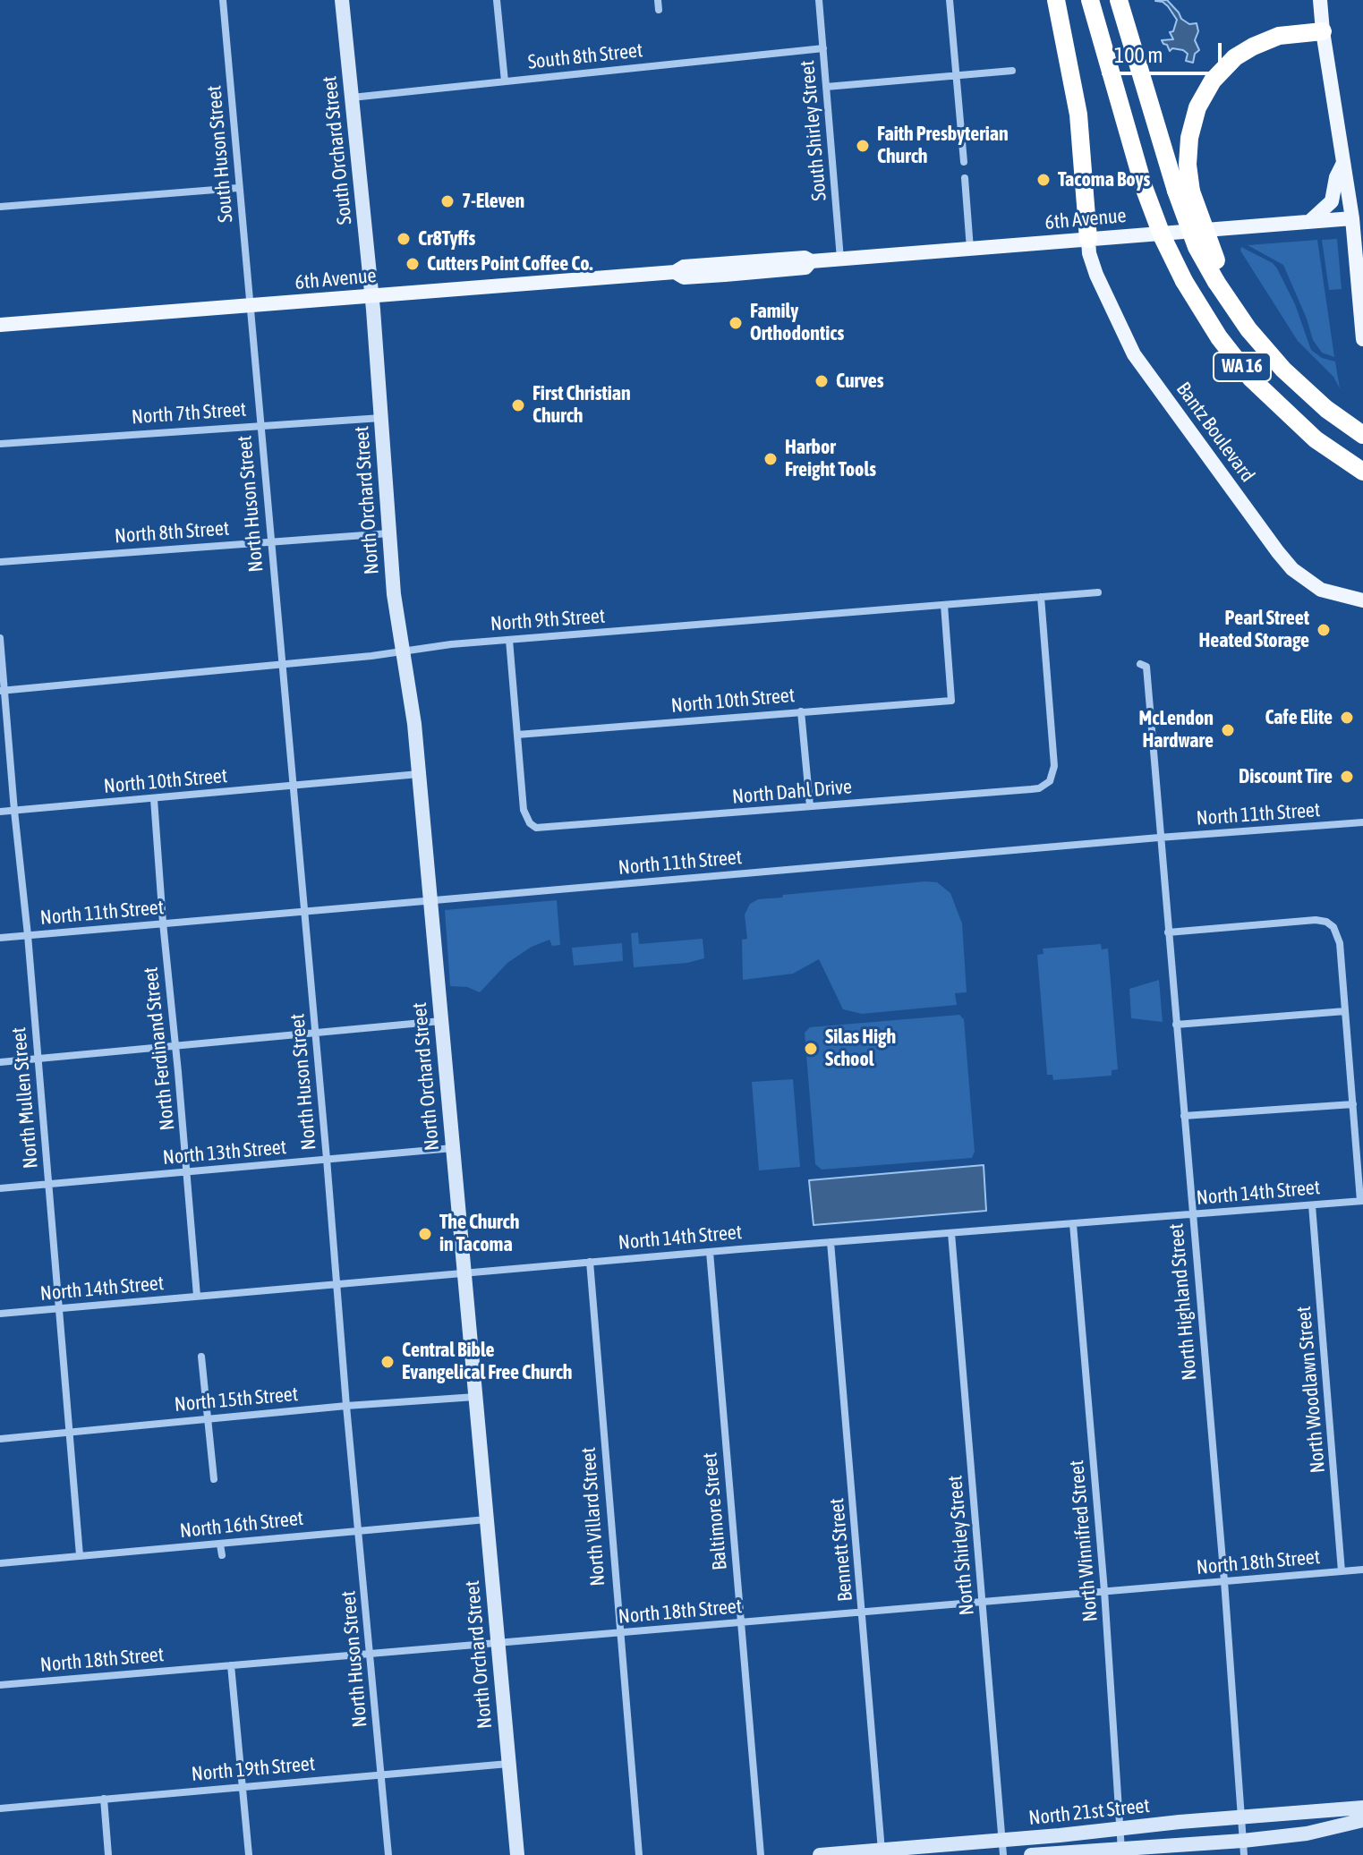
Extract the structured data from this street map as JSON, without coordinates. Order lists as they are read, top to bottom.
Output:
{
  "streets": {
    "highway": ["WA 16"],
    "main road": ["6th Avenue", "Bantz Boulevard"],
    "street": [
      "South 8th Street",
      "South Shirley Street",
      "South Orchard Street",
      "South Huson Street",
      "North 7th Street",
      "North Orchard Street",
      "North Huson Street",
      "North 8th Street",
      "North 9th Street",
      "North 10th Street",
      "North Dahl Drive",
      "North 11th Street",
      "North Ferdinand Street",
      "North Mullen Street",
      "North 13th Street",
      "North 14th Street",
      "North Highland Street",
      "North Woodlawn Street",
      "North 15th Street",
      "Baltimore Street",
      "North Villard Street",
      "North 16th Street",
      "North Winnifred Street",
      "North Shirley Street",
      "Bennett Street",
      "North 18th Street",
      "North 19th Street",
      "North 21st Street"
    ]
  },
  "crossings": [
    ["South 8th Street", "South Shirley Street"],
    ["South 8th Street", "South Orchard Street"],
    ["South Shirley Street", "6th Avenue"],
    ["South Orchard Street", "6th Avenue"],
    ["South Orchard Street", "North Orchard Street"],
    ["South Huson Street", "6th Avenue"],
    ["South Huson Street", "North Huson Street"],
    ["6th Avenue", "Bantz Boulevard"],
    ["6th Avenue", "North Orchard Street"],
    ["6th Avenue", "North Huson Street"],
    ["North 7th Street", "North Orchard Street"],
    ["North 7th Street", "North Huson Street"],
    ["North Orchard Street", "North 8th Street"],
    ["North Orchard Street", "North 9th Street"],
    ["North Orchard Street", "North 10th Street"],
    ["North Orchard Street", "North 11th Street"],
    ["North Orchard Street", "North 13th Street"],
    ["North Orchard Street", "North 14th Street"],
    ["North Orchard Street", "North 15th Street"],
    ["North Orchard Street", "North 16th Street"],
    ["North Orchard Street", "North 18th Street"],
    ["North Orchard Street", "North 19th Street"],
    ["North Huson Street", "North 8th Street"],
    ["North Huson Street", "North 9th Street"],
    ["North Huson Street", "North 10th Street"],
    ["North Huson Street", "North 11th Street"],
    ["North Huson Street", "North 13th Street"],
    ["North Huson Street", "North 14th Street"],
    ["North Huson Street", "North 15th Street"],
    ["North Huson Street", "North 16th Street"],
    ["North Huson Street", "North 18th Street"],
    ["North Huson Street", "North 19th Street"],
    ["North 9th Street", "North 10th Street"],
    ["North 9th Street", "North Dahl Drive"],
    ["North 9th Street", "North Mullen Street"],
    ["North 10th Street", "North Dahl Drive"],
    ["North 10th Street", "North Ferdinand Street"],
    ["North 10th Street", "North Mullen Street"],
    ["North 11th Street", "North Ferdinand Street"],
    ["North 11th Street", "North Mullen Street"],
    ["North 11th Street", "North Highland Street"],
    ["North Ferdinand Street", "North 13th Street"],
    ["North Ferdinand Street", "North 14th Street"],
    ["North Mullen Street", "North 13th Street"],
    ["North Mullen Street", "North 14th Street"],
    ["North Mullen Street", "North 15th Street"],
    ["North Mullen Street", "North 16th Street"],
    ["North 14th Street", "North Highland Street"],
    ["North 14th Street", "North Woodlawn Street"],
    ["North 14th Street", "Baltimore Street"],
    ["North 14th Street", "North Villard Street"],
    ["North 14th Street", "North Winnifred Street"],
    ["North 14th Street", "North Shirley Street"],
    ["North 14th Street", "Bennett Street"],
    ["North Highland Street", "North 18th Street"],
    ["North Highland Street", "North 21st Street"],
    ["North Woodlawn Street", "North 18th Street"],
    ["Baltimore Street", "North 18th Street"],
    ["North Villard Street", "North 18th Street"],
    ["North Winnifred Street", "North 18th Street"],
    ["North Winnifred Street", "North 21st Street"],
    ["North Shirley Street", "North 18th Street"],
    ["North Shirley Street", "North 21st Street"],
    ["Bennett Street", "North 18th Street"],
    ["Bennett Street", "North 21st Street"]
  ],
  "places": [
    "Faith Presbyterian Church",
    "Tacoma Boys",
    "7-Eleven",
    "Cr8Tyffs",
    "Cutters Point Coffee Co.",
    "Family Orthodontics",
    "Curves",
    "First Christian Church",
    "Harbor Freight Tools",
    "Pearl Street Heated Storage",
    "Cafe Elite",
    "McLendon Hardware",
    "Discount Tire",
    "Silas High School",
    "The Church in Tacoma",
    "Central Bible Evangelical Free Church"
  ],
  "scale_bar": "100 m"
}
